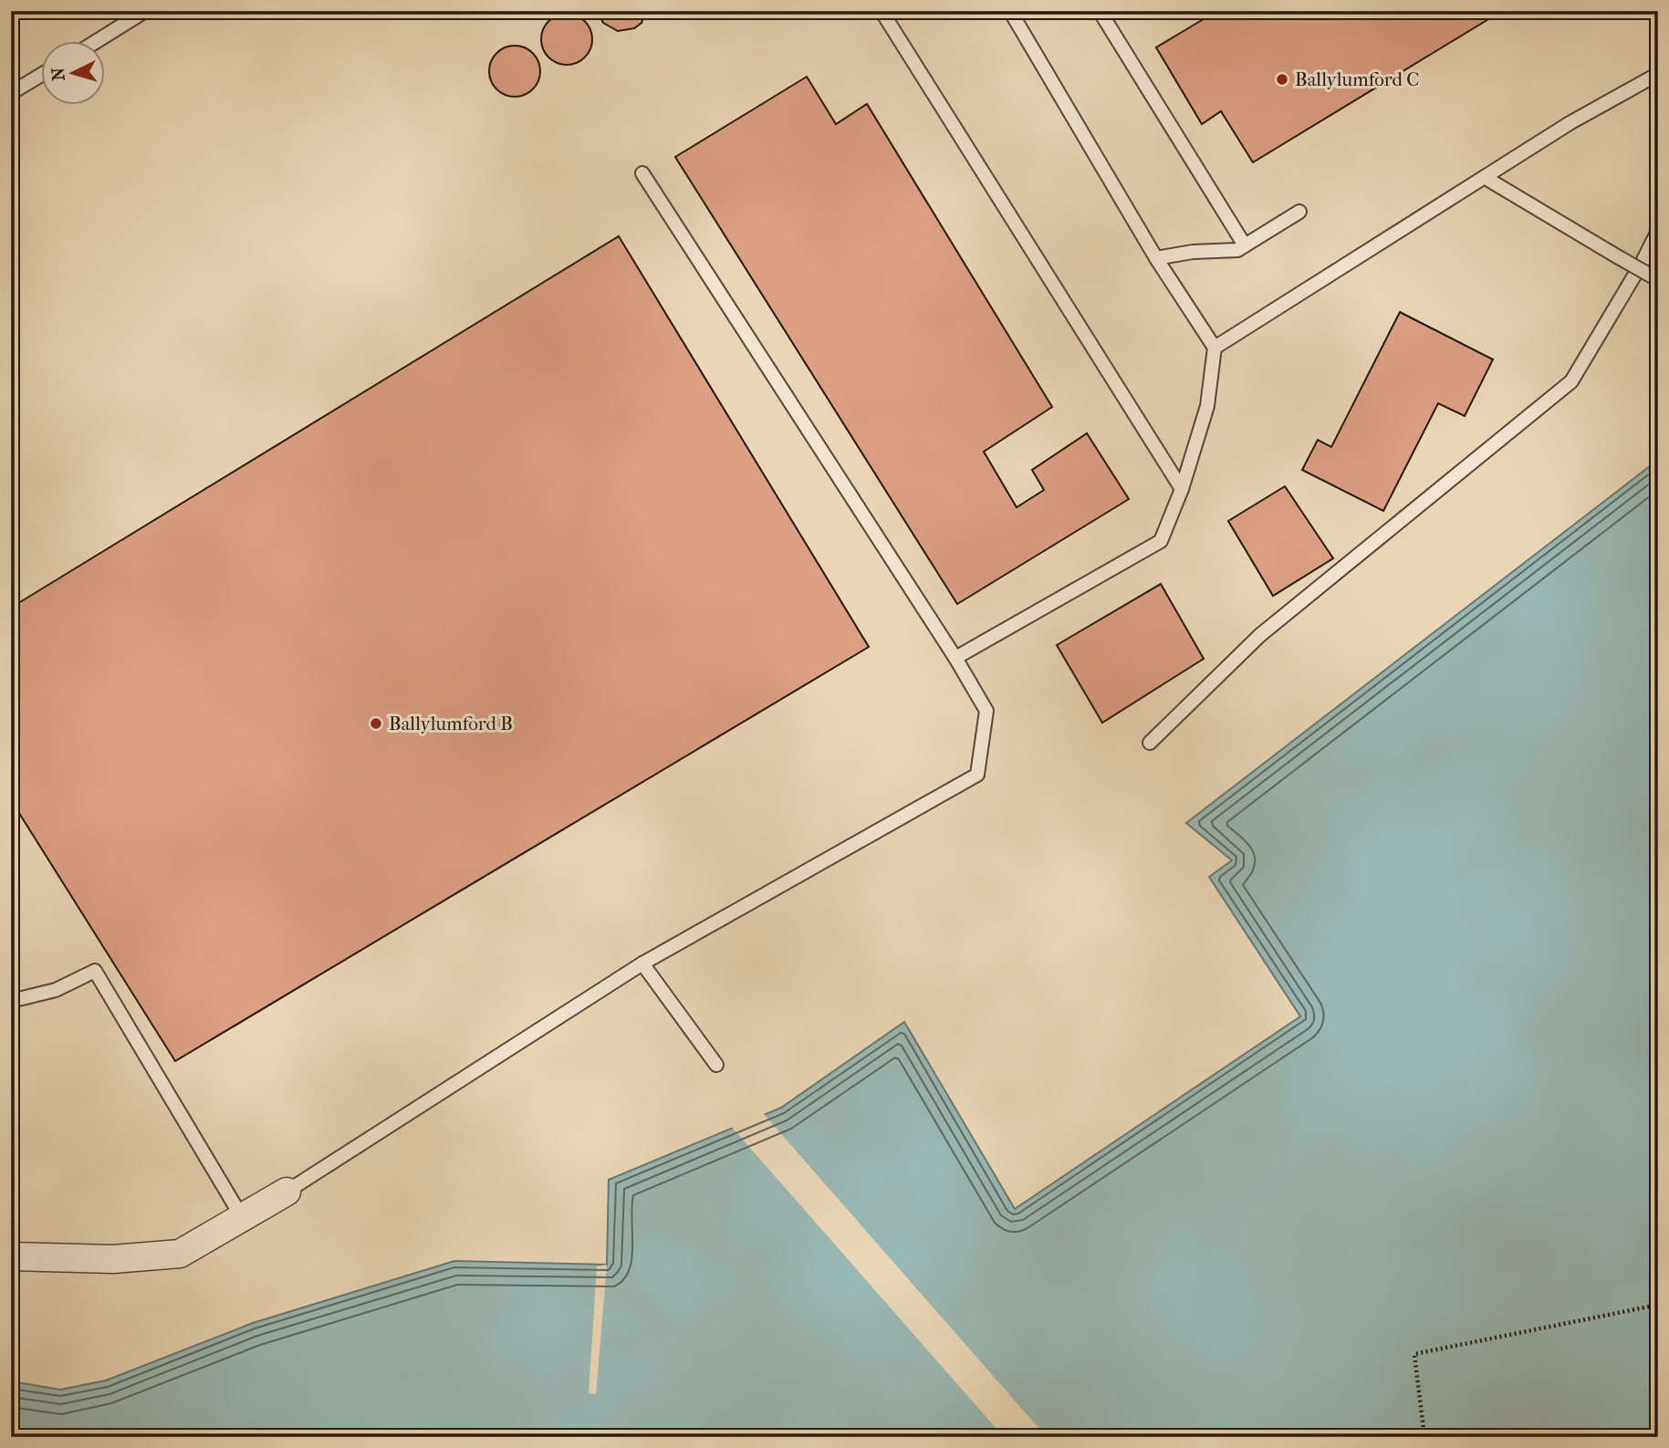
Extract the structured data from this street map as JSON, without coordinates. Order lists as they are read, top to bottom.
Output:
{
  "places": ["Ballylumford C", "Ballylumford B"],
  "north": "left"
}
